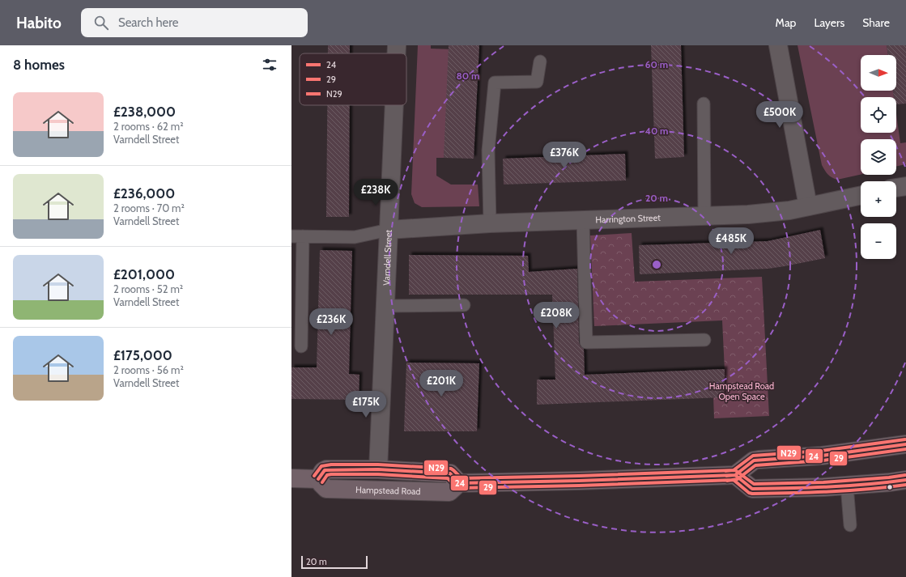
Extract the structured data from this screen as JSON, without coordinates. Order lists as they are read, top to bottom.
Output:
{
  "streets": {
    "highway": ["Hampstead Road"],
    "street": ["Harrington Street", "Varndell Street"]
  },
  "crossings": [
    ["Harrington Street", "Varndell Street"]
  ],
  "parks": ["Hampstead Road Open Space"],
  "lines": ["transit line N29", "transit line 24", "transit line 29"],
  "legend": ["24", "29", "N29"],
  "scale_bar": "20 m",
  "north": "right",
  "page": {
    "header": "Habito",
    "search": "Search here",
    "nav": ["Map", "Layers", "Share"],
    "heading": "8 homes",
    "map_buttons": ["+", "−"],
    "list": [
      {
        "name": "£238,000",
        "note": "2 rooms · 62 m² · Varndell Street"
      },
      {
        "name": "£236,000",
        "note": "2 rooms · 70 m² · Varndell Street"
      },
      {
        "name": "£201,000",
        "note": "2 rooms · 52 m² · Varndell Street"
      },
      {
        "name": "£175,000",
        "note": "2 rooms · 56 m² · Varndell Street"
      }
    ],
    "price": [
      "£500K",
      "£376K",
      "£238K",
      "£485K",
      "£208K",
      "£236K",
      "£201K",
      "£175K"
    ],
    "scale": "20 m"
  },
  "rings": [
    "60 m",
    "80 m",
    "40 m",
    "20 m"
  ]
}
